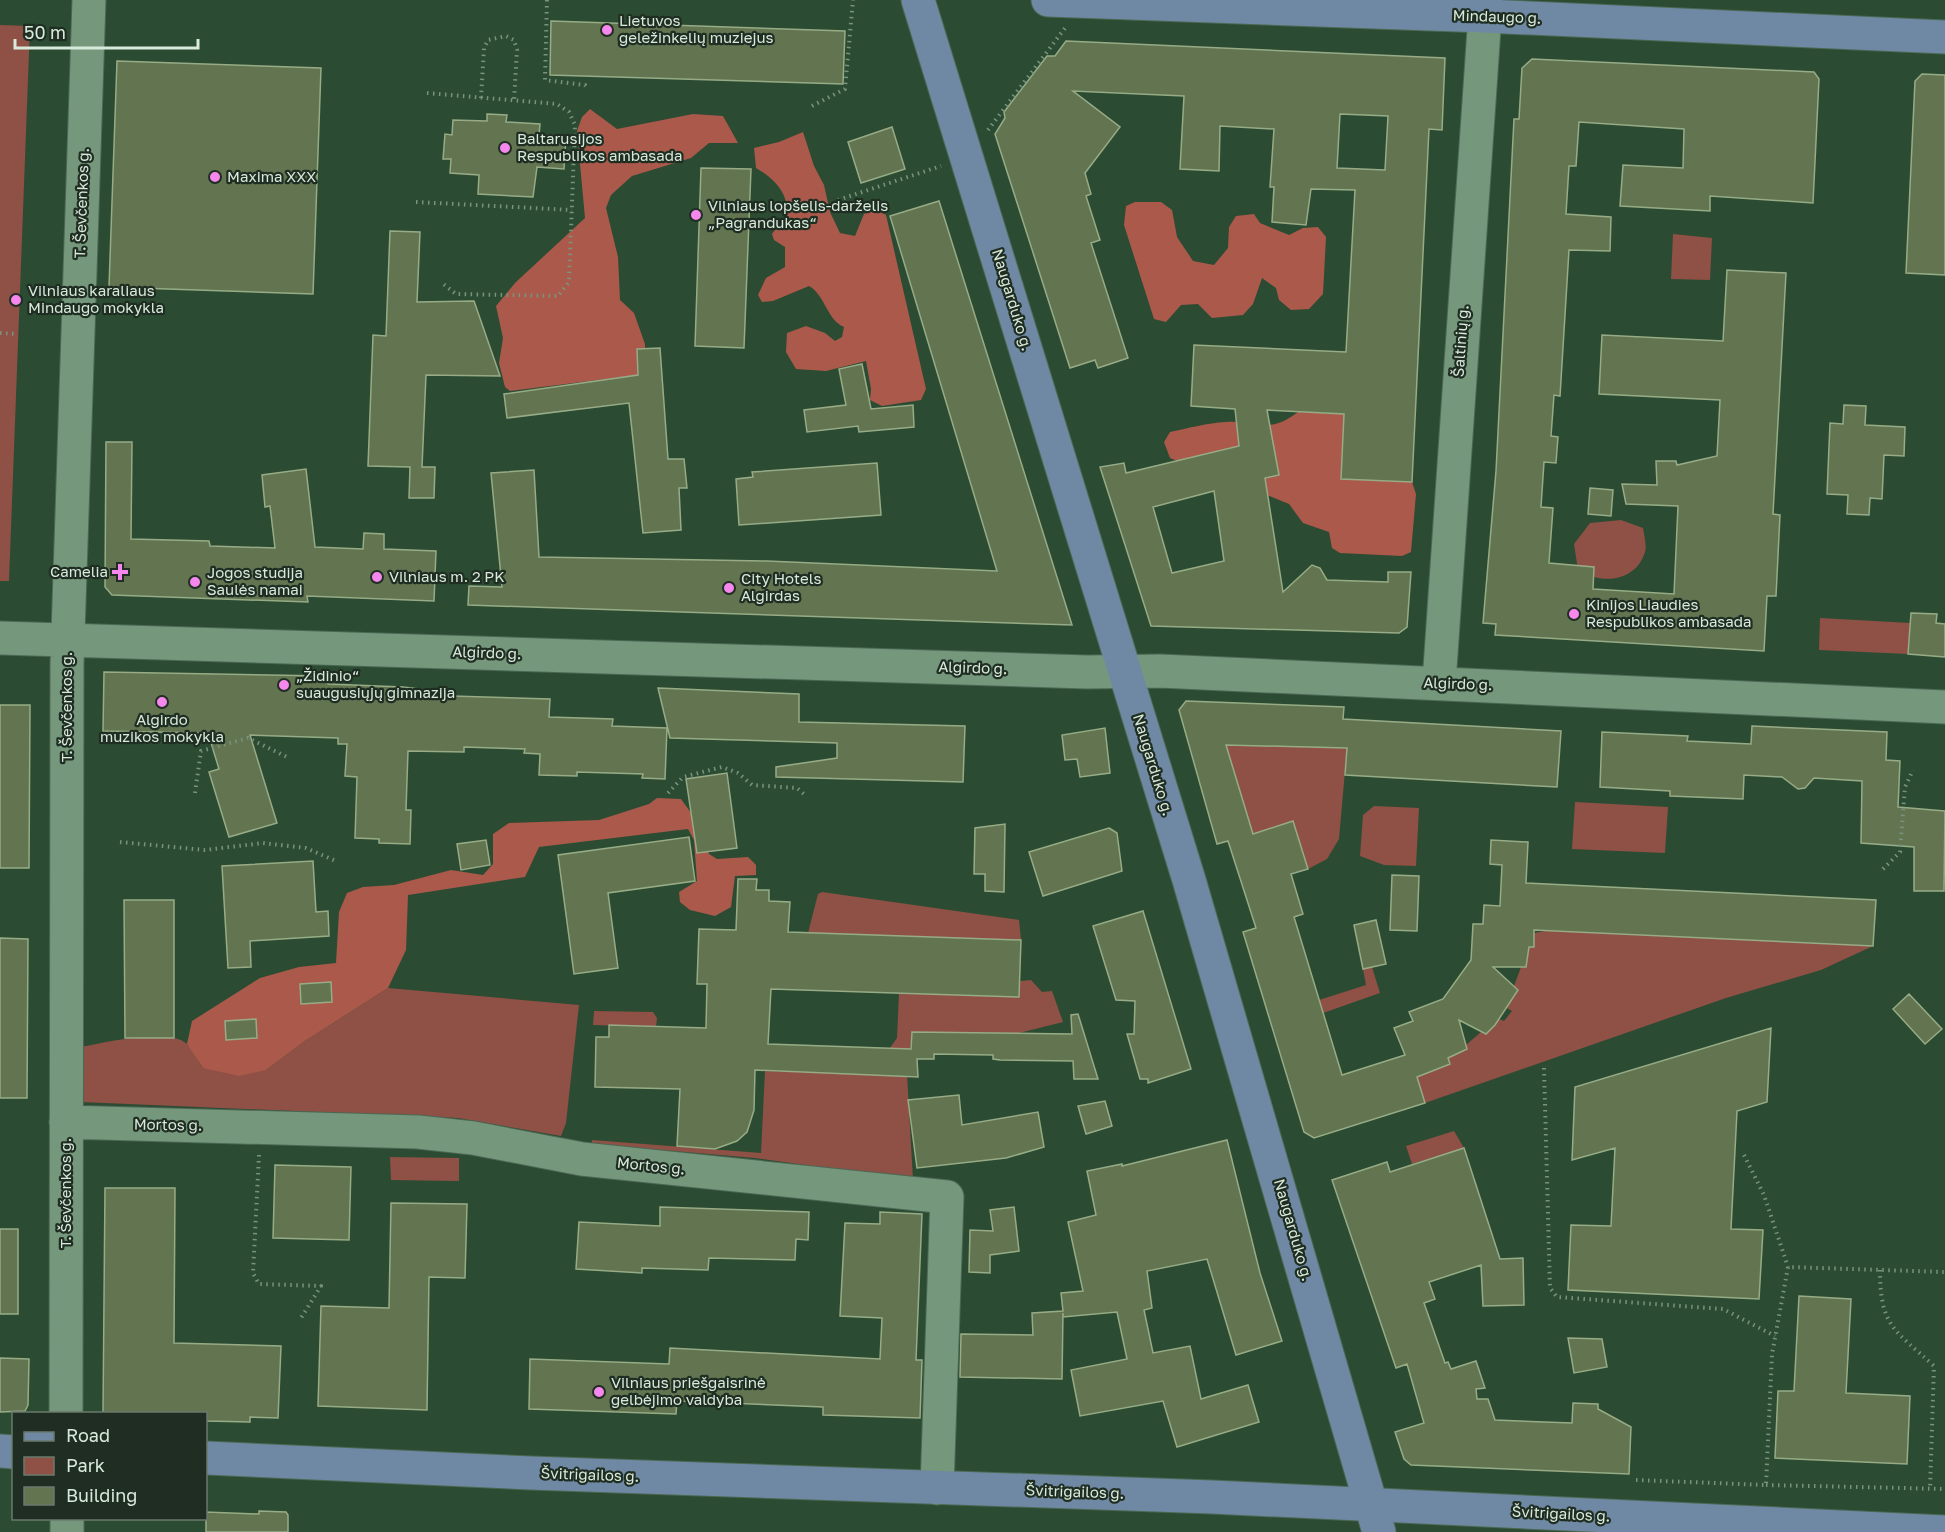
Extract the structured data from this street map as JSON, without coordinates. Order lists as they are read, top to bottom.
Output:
{
  "streets": {
    "main road": ["Mindaugo g.", "Naugarduko g.", "Švitrigailos g."],
    "street": [
      "T. Ševčenkos g.",
      "Šaltinių g.",
      "Algirdo g.",
      "Mortos g."
    ]
  },
  "crossings": [
    ["Mindaugo g.", "Šaltinių g."],
    ["T. Ševčenkos g.", "Algirdo g."],
    ["T. Ševčenkos g.", "Mortos g."],
    ["Naugarduko g.", "Algirdo g."],
    ["Naugarduko g.", "Švitrigailos g."],
    ["Šaltinių g.", "Algirdo g."],
    ["Mortos g.", "Švitrigailos g."]
  ],
  "places": {
    "other": [
      "Lietuvos geležinkelių muziejus",
      "Baltarusijos Respublikos ambasada",
      "Maxima XXX",
      "Vilniaus lopšelis-darželis „Pagrandukas“",
      "Vilniaus karaliaus Mindaugo mokykla",
      "Vilniaus m. 2 PK",
      "Jogos studija Saulės namai",
      "City Hotels Algirdas",
      "Kinijos Liaudies Respublikos ambasada",
      "„Židinio“ suaugusiųjų gimnazija",
      "Algirdo muzikos mokykla",
      "Vilniaus priešgaisrinė gelbėjimo valdyba"
    ],
    "health": ["Camelia"]
  },
  "legend": ["Road", "Park", "Building"],
  "scale_bar": "50 m"
}
